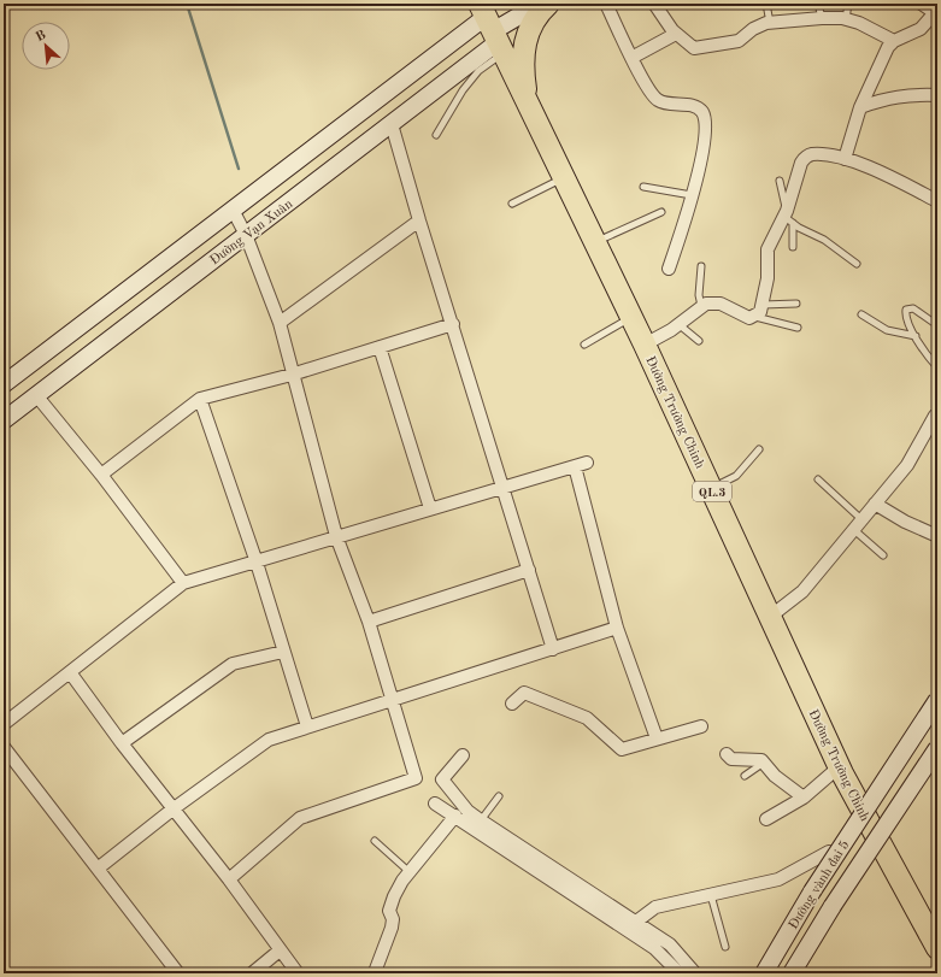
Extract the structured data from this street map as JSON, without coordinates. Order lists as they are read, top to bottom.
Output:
{
  "streets": {
    "highway": ["Đường Trường Chinh", "QL.3"],
    "street": ["Đường Vạn Xuân", "Đường vành đai 5"]
  },
  "crossings": [
    ["Đường Vạn Xuân", "Đường Trường Chinh"]
  ],
  "north": "top left"
}
